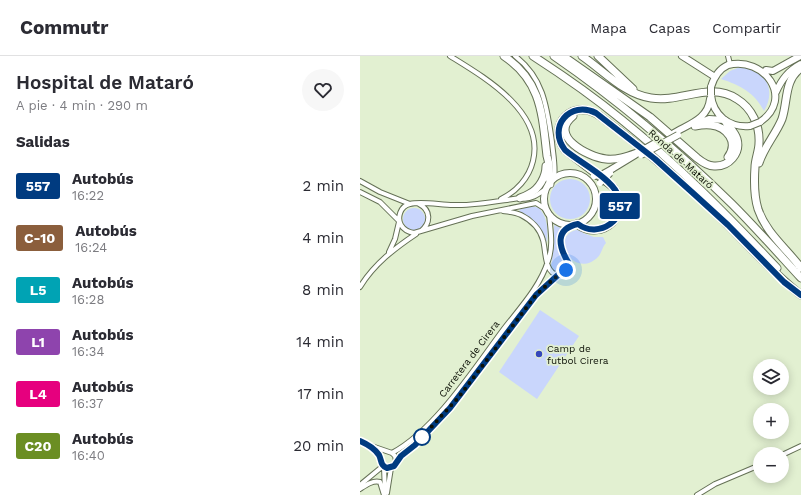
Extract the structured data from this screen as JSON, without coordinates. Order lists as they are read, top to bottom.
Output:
{
  "streets": {
    "highway": ["Ronda de Mataró"],
    "street": ["Carretera de Cirera"]
  },
  "places": ["Camp de futbol Cirera"],
  "lines": ["bus line 557"],
  "page": {
    "header": "Commutr",
    "nav": ["Mapa", "Capas", "Compartir"],
    "heading": [
      ["Hospital de Mataró", "A pie · 4 min · 290 m"],
      "Salidas"
    ],
    "on_map": "557",
    "list": [
      {
        "mark": "557",
        "name": "Autobús",
        "note": "16:22",
        "value": "2 min"
      },
      {
        "mark": "C-10",
        "name": "Autobús",
        "note": "16:24",
        "value": "4 min"
      },
      {
        "mark": "L5",
        "name": "Autobús",
        "note": "16:28",
        "value": "8 min"
      },
      {
        "mark": "L1",
        "name": "Autobús",
        "note": "16:34",
        "value": "14 min"
      },
      {
        "mark": "L4",
        "name": "Autobús",
        "note": "16:37",
        "value": "17 min"
      },
      {
        "mark": "C20",
        "name": "Autobús",
        "note": "16:40",
        "value": "20 min"
      }
    ],
    "map_buttons": ["+", "−"]
  }
}
